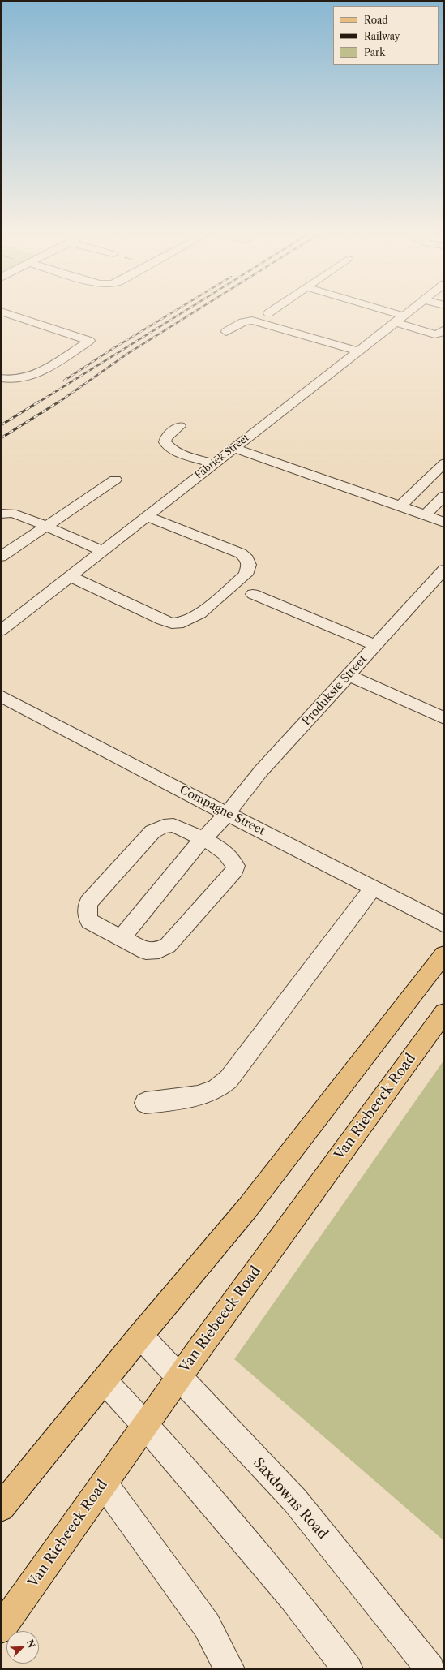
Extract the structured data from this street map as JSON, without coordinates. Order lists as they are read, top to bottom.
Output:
{
  "streets": {
    "main road": ["Van Riebeeck Road"],
    "street": [
      "Fabriek Street",
      "Produksie Street",
      "Compagne Street",
      "Saxdowns Road"
    ]
  },
  "crossings": [
    ["Produksie Street", "Compagne Street"],
    ["Van Riebeeck Road", "Saxdowns Road"]
  ],
  "legend": ["Road", "Railway", "Park"],
  "north": "top right"
}
